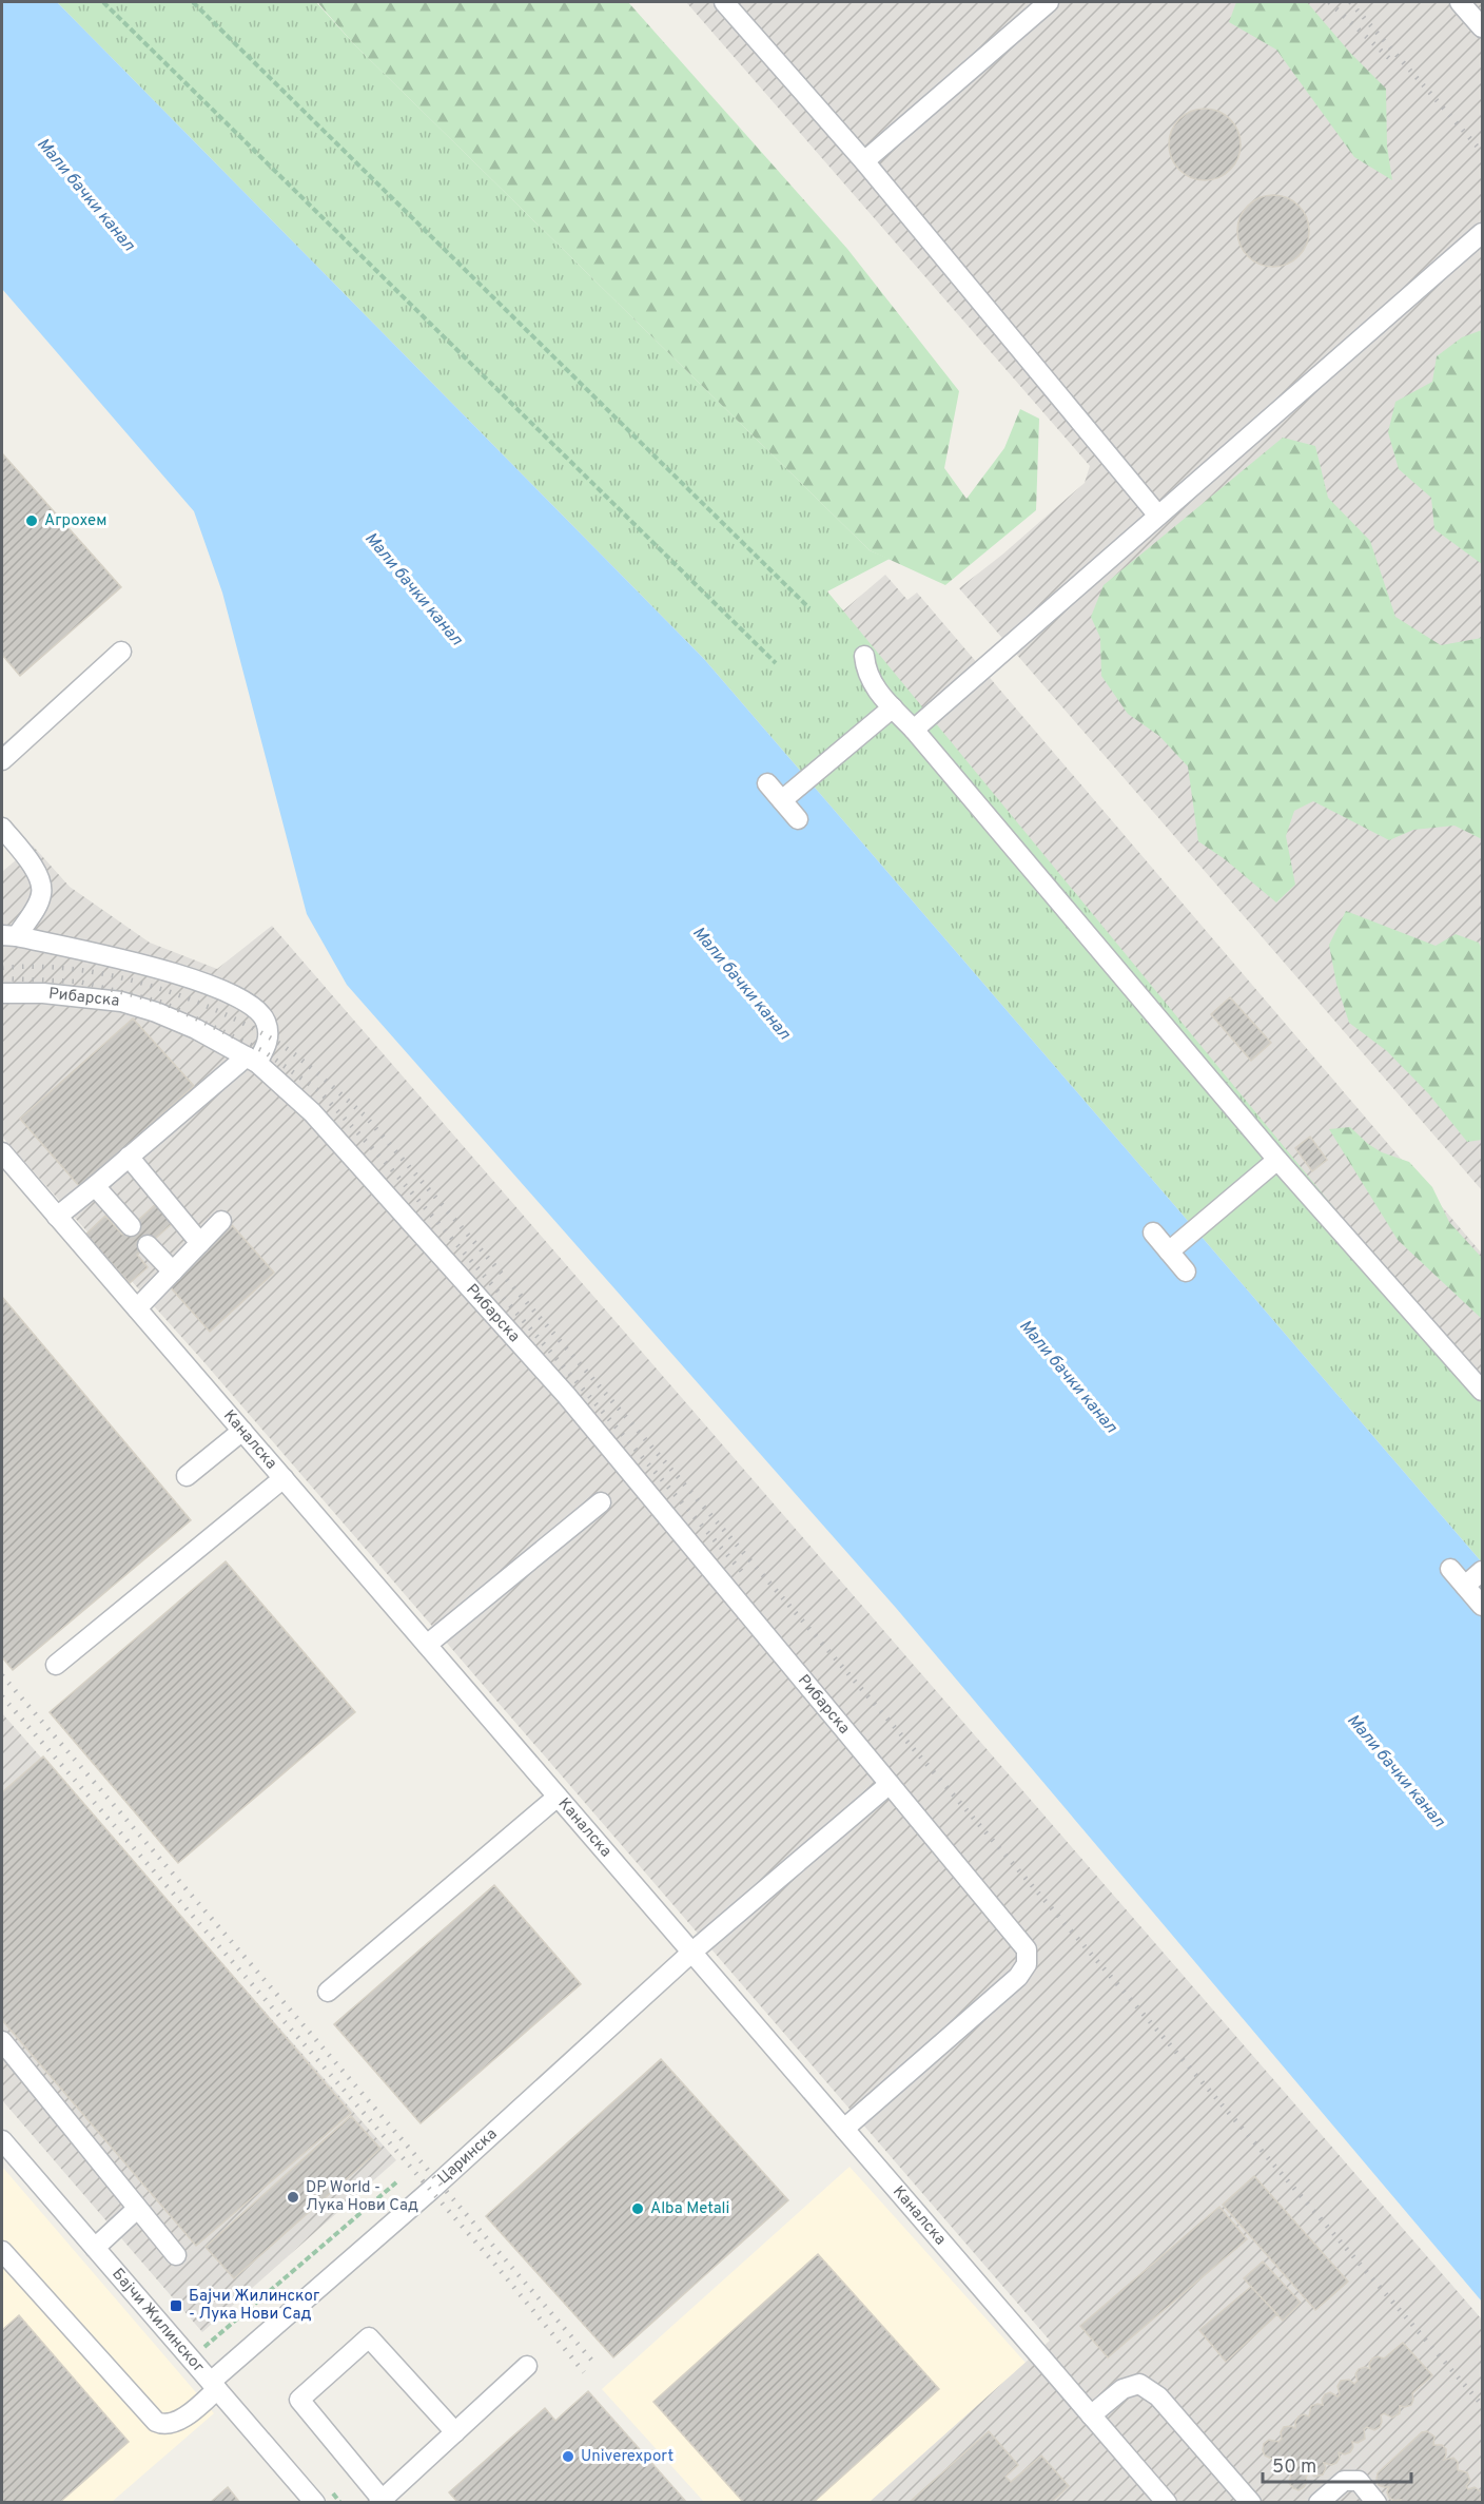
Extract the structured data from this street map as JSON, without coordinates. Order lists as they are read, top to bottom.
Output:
{
  "streets": {
    "street": [
      "Рибарска",
      "Каналска",
      "Царинска",
      "Бајчи Жилинског"
    ]
  },
  "crossings": [
    ["Рибарска", "Каналска"],
    ["Рибарска", "Царинска"],
    ["Каналска", "Царинска"],
    ["Царинска", "Бајчи Жилинског"]
  ],
  "water": ["Мали бачки канал"],
  "places": {
    "other": [
      "Агрохем",
      "DP World - Лука Нови Сад",
      "Alba Metali",
      "Univerexport"
    ],
    "transit": ["Бајчи Жилинског - Лука Нови Сад"]
  },
  "scale_bar": "50 m"
}
